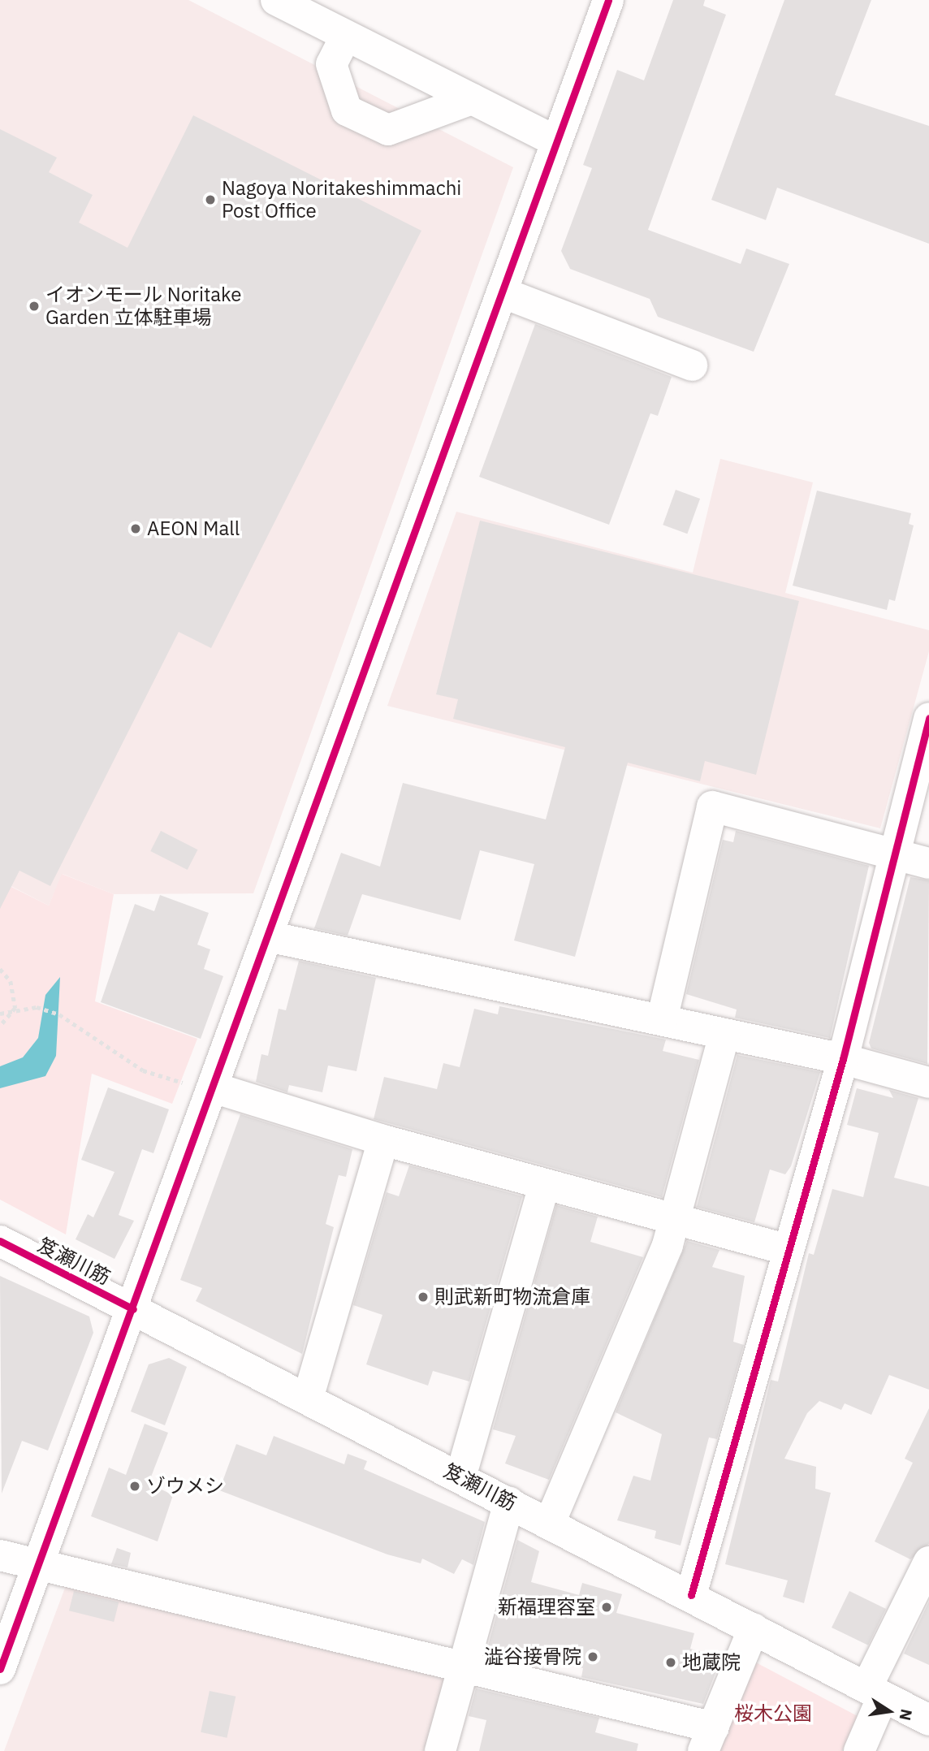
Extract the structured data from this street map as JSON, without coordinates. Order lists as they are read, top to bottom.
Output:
{
  "streets": {
    "street": ["笈瀬川筋"]
  },
  "parks": ["桜木公園"],
  "places": [
    "Nagoya Noritakeshimmachi Post Office",
    "イオンモール Noritake Garden 立体駐車場",
    "AEON Mall",
    "則武新町物流倉庫",
    "ゾウメシ",
    "新福理容室",
    "澁谷接骨院",
    "地蔵院"
  ],
  "north": "right"
}
